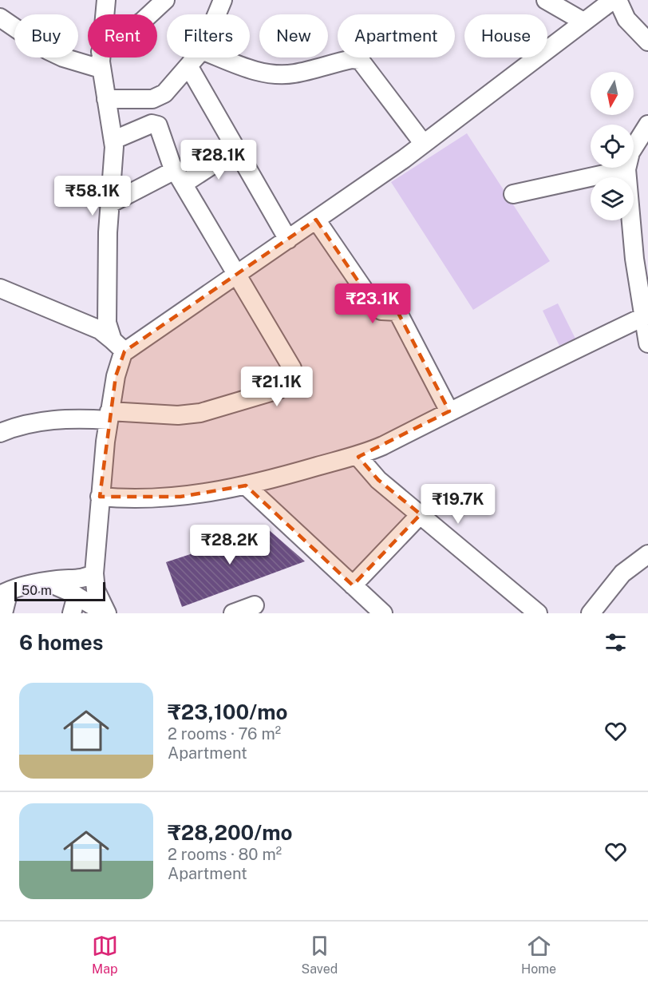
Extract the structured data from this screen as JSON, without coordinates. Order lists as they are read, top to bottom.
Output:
{
  "scale_bar": "50 m",
  "north": "bottom",
  "page": {
    "chip": [
      "Buy",
      "Rent",
      "Filters",
      "New",
      "Apartment",
      "House"
    ],
    "price": [
      "₹28.1K",
      "₹58.1K",
      "₹23.1K",
      "₹21.1K",
      "₹19.7K",
      "₹28.2K"
    ],
    "scale": "50 m",
    "heading": "6 homes",
    "list": [
      {
        "name": "₹23,100/mo",
        "note": "2 rooms · 76 m² · Apartment"
      },
      {
        "name": "₹28,200/mo",
        "note": "2 rooms · 80 m² · Apartment"
      }
    ],
    "tabs": ["Map", "Saved", "Home"]
  }
}
